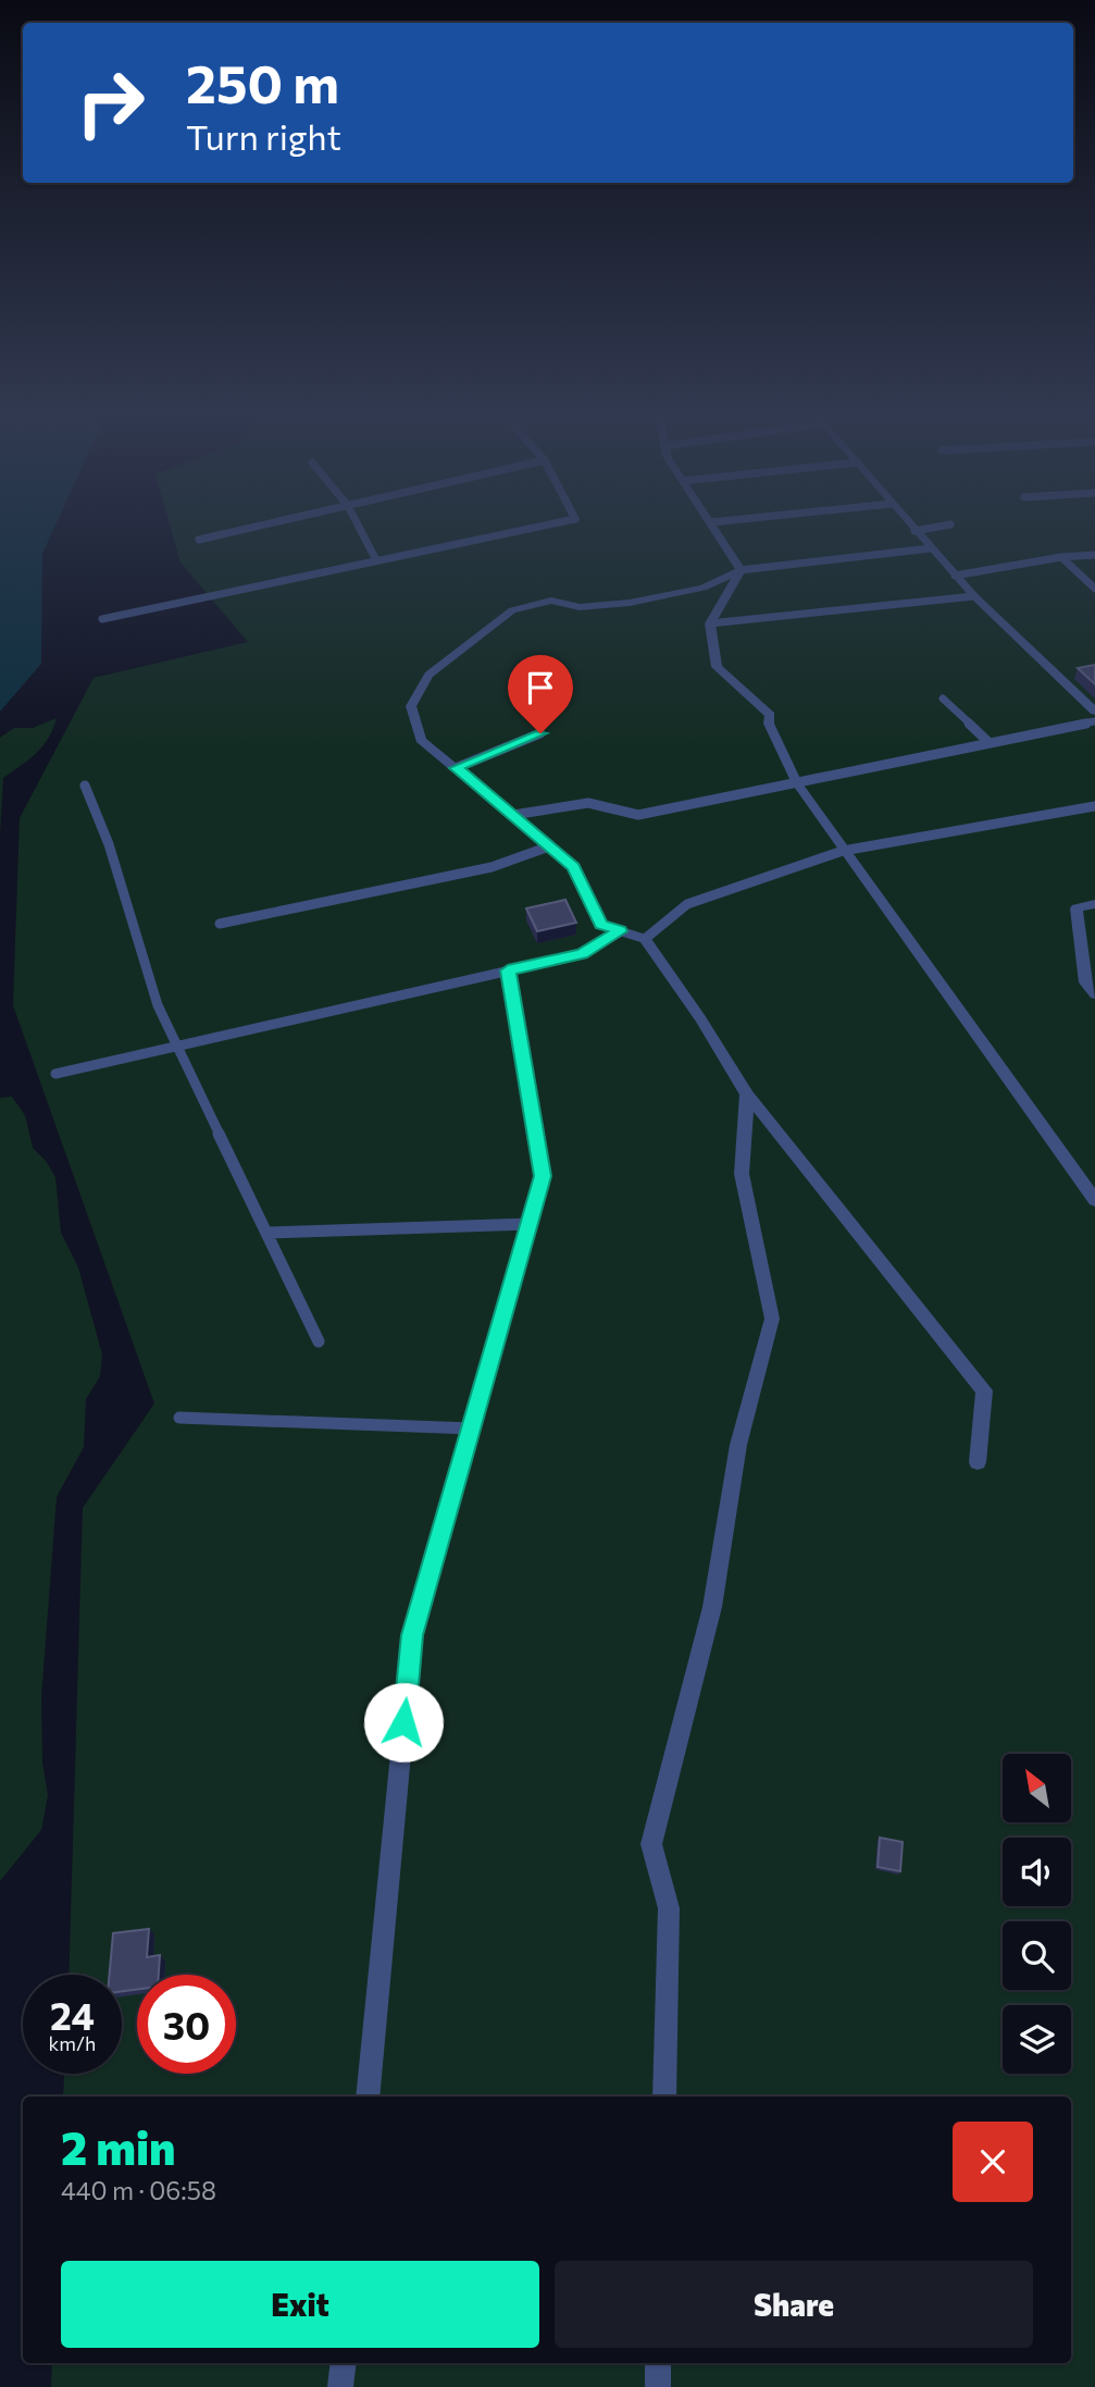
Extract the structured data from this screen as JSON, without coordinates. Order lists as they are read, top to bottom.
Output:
{
  "north": "top left",
  "page": {
    "turn": ["250 m", "Turn right"],
    "speed": "24 km/h",
    "limit": "30",
    "heading": ["2 min", "440 m · 06:58"],
    "buttons": ["Exit", "Share"]
  }
}
